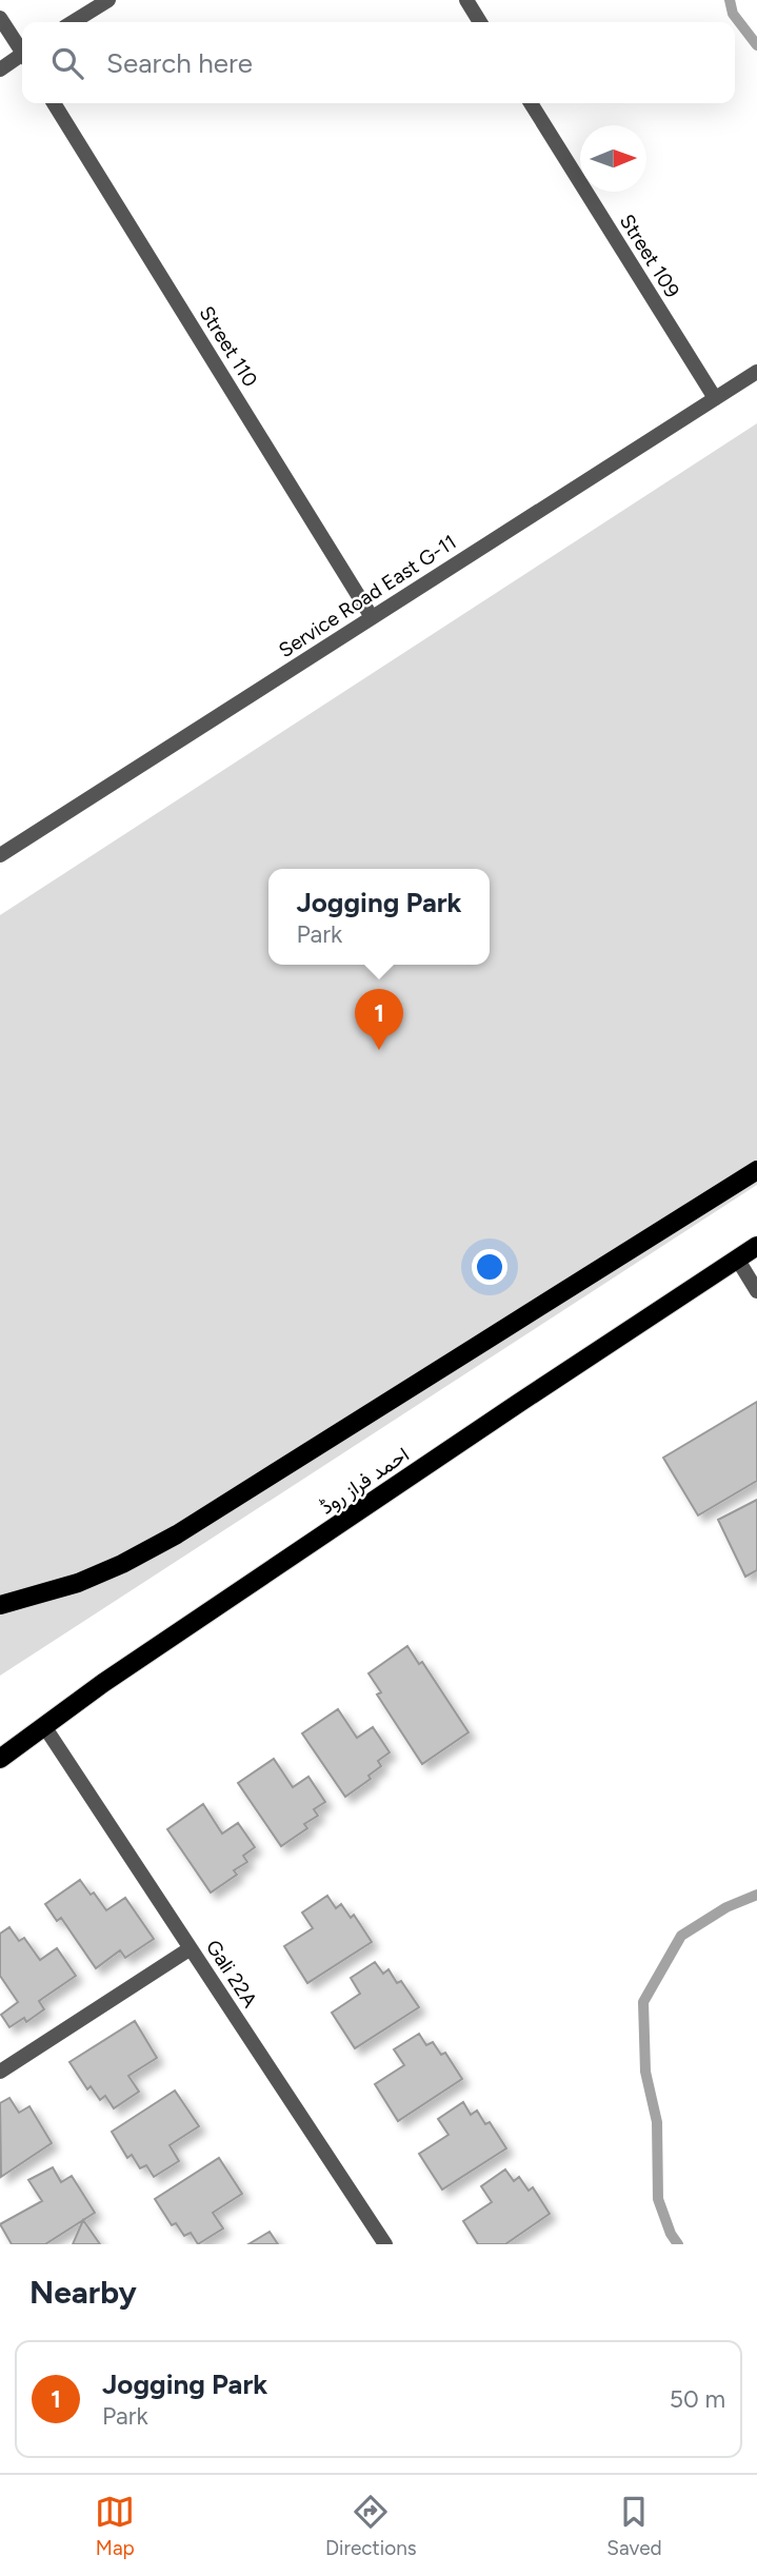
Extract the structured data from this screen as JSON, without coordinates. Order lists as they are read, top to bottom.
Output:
{
  "streets": {
    "main road": ["احمد فراز روڈ"],
    "street": [
      "Street 109",
      "Street 110",
      "Service Road East G-11",
      "Gali 22A"
    ]
  },
  "crossings": [
    ["Street 109", "Service Road East G-11"],
    ["Street 110", "Service Road East G-11"],
    ["احمد فراز روڈ", "Gali 22A"]
  ],
  "north": "right",
  "page": {
    "search": "Search here",
    "popup": ["Jogging Park", "Park"],
    "pins": "1",
    "heading": "Nearby",
    "list": [
      {
        "mark": "1",
        "name": "Jogging Park",
        "note": "Park",
        "value": "50 m"
      }
    ],
    "nav": ["Map", "Directions", "Saved"]
  }
}
